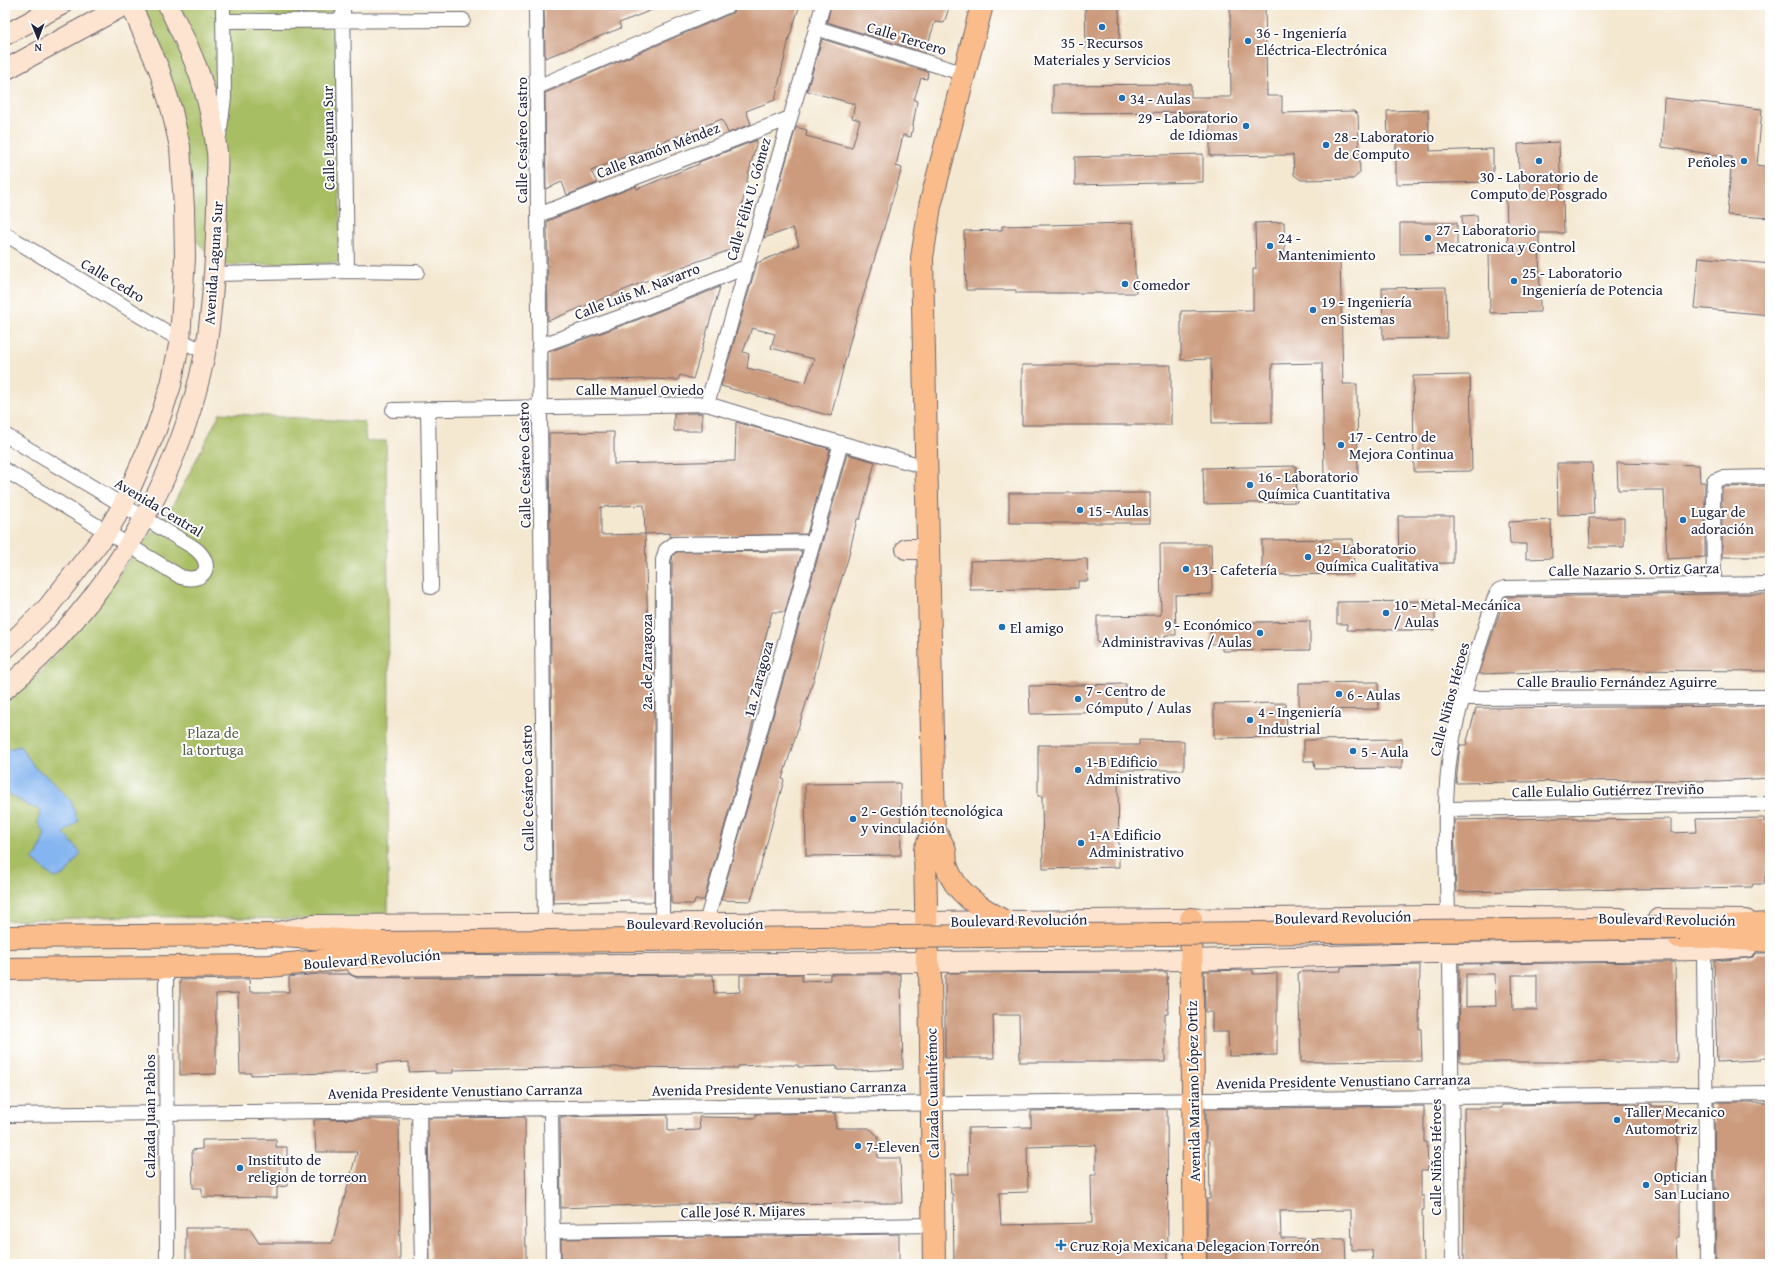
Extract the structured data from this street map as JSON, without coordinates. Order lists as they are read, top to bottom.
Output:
{
  "streets": {
    "main road": [
      "Avenida Laguna Sur",
      "Boulevard Revolución",
      "Avenida Mariano López Ortiz",
      "Calzada Cuauhtémoc"
    ],
    "street": [
      "Calle Tercero",
      "Calle Laguna Sur",
      "Calle Cesáreo Castro",
      "Calle Ramón Méndez",
      "Calle Félix U. Gómez",
      "Calle Cedro",
      "Calle Luis M. Navarro",
      "Calle Manuel Oviedo",
      "Avenida Central",
      "Calle Nazario S. Ortiz Garza",
      "2a. de Zaragoza",
      "1a. Zaragoza",
      "Calle Braulio Fernández Aguirre",
      "Calle Niños Héroes",
      "Calle Eulalio Gutiérrez Treviño",
      "Avenida Presidente Venustiano Carranza",
      "Calzada Juan Pablos",
      "Calle José R. Mijares"
    ]
  },
  "crossings": [
    ["Calle Tercero", "Calle Félix U. Gómez"],
    ["Calle Cesáreo Castro", "Calle Ramón Méndez"],
    ["Calle Cesáreo Castro", "Calle Luis M. Navarro"],
    ["Calle Cesáreo Castro", "Calle Manuel Oviedo"],
    ["Calle Cesáreo Castro", "Boulevard Revolución"],
    ["Calle Ramón Méndez", "Calle Félix U. Gómez"],
    ["Calle Félix U. Gómez", "Calle Luis M. Navarro"],
    ["Calle Félix U. Gómez", "Calle Manuel Oviedo"],
    ["Avenida Laguna Sur", "Calle Cedro"],
    ["Avenida Laguna Sur", "Avenida Central"],
    ["Calle Manuel Oviedo", "1a. Zaragoza"],
    ["Calle Nazario S. Ortiz Garza", "Calle Niños Héroes"],
    ["2a. de Zaragoza", "1a. Zaragoza"],
    ["2a. de Zaragoza", "Boulevard Revolución"],
    ["1a. Zaragoza", "Boulevard Revolución"],
    ["Calle Braulio Fernández Aguirre", "Calle Niños Héroes"],
    ["Calle Niños Héroes", "Calle Eulalio Gutiérrez Treviño"],
    ["Calle Niños Héroes", "Boulevard Revolución"],
    ["Calle Niños Héroes", "Avenida Presidente Venustiano Carranza"],
    ["Boulevard Revolución", "Avenida Mariano López Ortiz"],
    ["Boulevard Revolución", "Calzada Cuauhtémoc"],
    ["Boulevard Revolución", "Calzada Juan Pablos"],
    ["Avenida Presidente Venustiano Carranza", "Avenida Mariano López Ortiz"],
    ["Avenida Presidente Venustiano Carranza", "Calzada Cuauhtémoc"],
    ["Avenida Presidente Venustiano Carranza", "Calzada Juan Pablos"],
    ["Calzada Cuauhtémoc", "Calle José R. Mijares"]
  ],
  "parks": ["Plaza de la tortuga"],
  "places": {
    "other": [
      "35 - Recursos Materiales y Servicios",
      "36 - Ingeniería Eléctrica-Electrónica",
      "34 - Aulas",
      "29 - Laboratorio de Idiomas",
      "28 - Laboratorio de Computo",
      "30 - Laboratorio de Computo de Posgrado",
      "Peñoles",
      "27 - Laboratorio Mecatronica y Control",
      "24 - Mantenimiento",
      "25 - Laboratorio Ingeniería de Potencia",
      "Comedor",
      "19 - Ingeniería en Sistemas",
      "17 - Centro de Mejora Continua",
      "16 - Laboratorio Química Cuantitativa",
      "15 - Aulas",
      "Lugar de adoración",
      "12 - Laboratorio Química Cualitativa",
      "13 - Cafetería",
      "10 - Metal-Mecánica / Aulas",
      "El amigo",
      "9 - Económico Administravivas / Aulas",
      "6 - Aulas",
      "7 - Centro de Cómputo / Aulas",
      "4 - Ingeniería Industrial",
      "5 - Aula",
      "1-B Edificio Administrativo",
      "2 - Gestión tecnológica y vinculación",
      "1-A Edificio Administrativo",
      "Taller Mecanico Automotriz",
      "7-Eleven",
      "Instituto de religion de torreon",
      "Optician San Luciano"
    ],
    "health": ["Cruz Roja Mexicana Delegacion Torreón"]
  },
  "north": "bottom"
}
